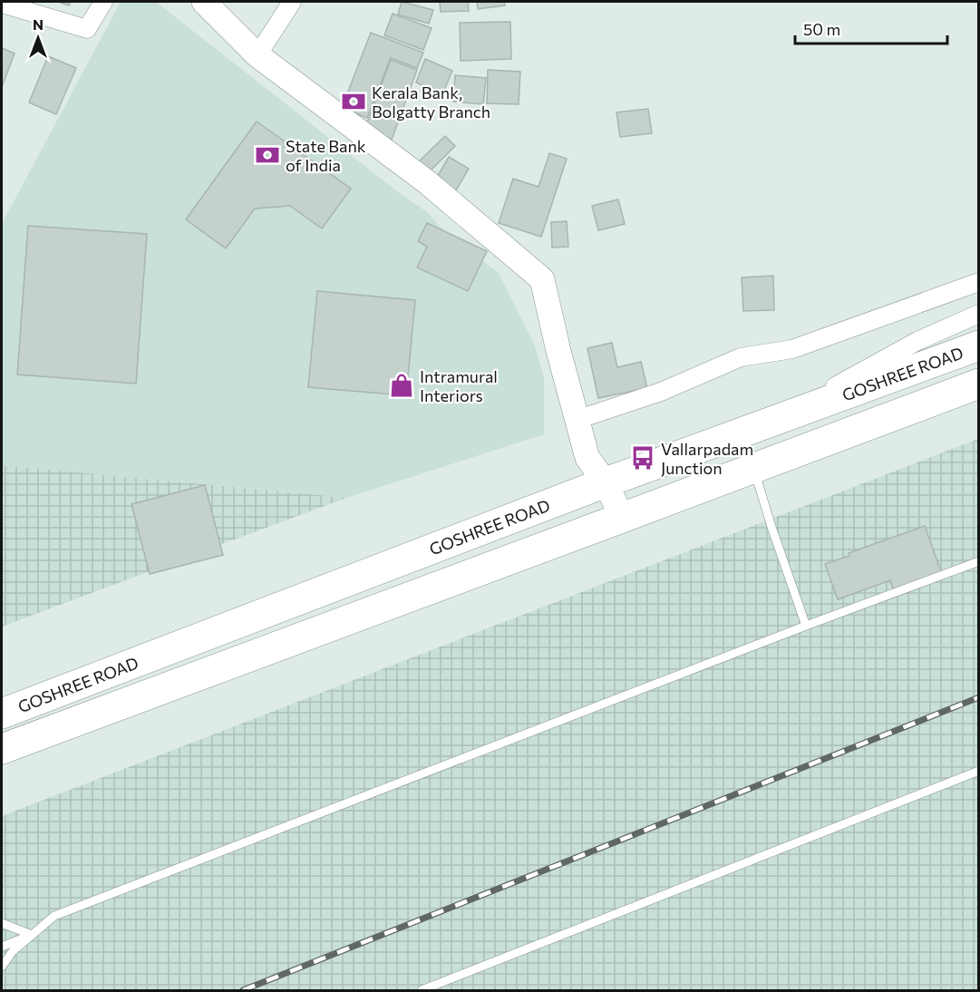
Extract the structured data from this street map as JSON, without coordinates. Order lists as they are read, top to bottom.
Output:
{
  "streets": {
    "highway": ["GOSHREE ROAD"]
  },
  "places": {
    "bank": ["Kerala Bank, Bolgatty Branch", "State Bank of India"],
    "shop": ["Intramural Interiors"],
    "bus stop": ["Vallarpadam Junction"]
  },
  "scale_bar": "50 m",
  "north": "top"
}
